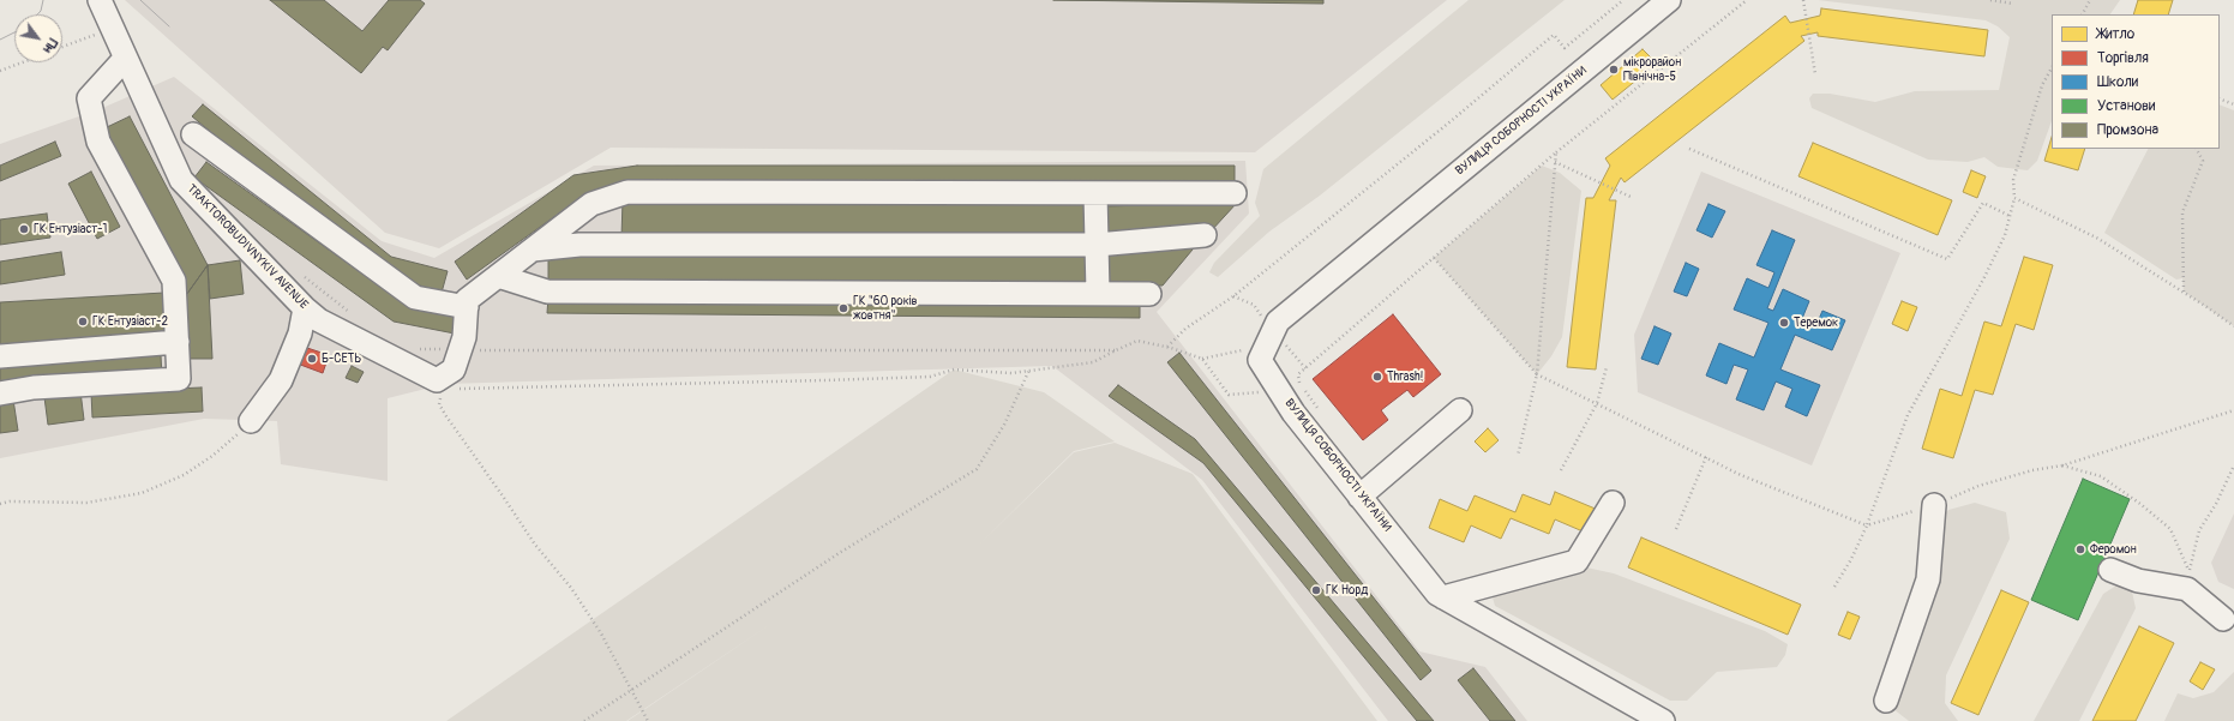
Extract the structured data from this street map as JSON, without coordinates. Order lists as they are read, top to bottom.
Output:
{
  "streets": {
    "street": ["ВУЛИЦЯ СОБОРНОСТІ УКРАЇНИ", "TRAKTOROBUDIVNYKIV AVENUE"]
  },
  "places": [
    "мікрорайон Північна-5",
    "ГК Ентузіаст-1",
    "ГК \"60 років жовтня\"",
    "ГК Ентузіаст-2",
    "Теремок",
    "Б-СЕТЬ",
    "Thrash!",
    "Феромон",
    "ГК Норд"
  ],
  "legend": [
    "Житло",
    "Торгівля",
    "Школи",
    "Установи",
    "Промзона"
  ],
  "north": "bottom right"
}
